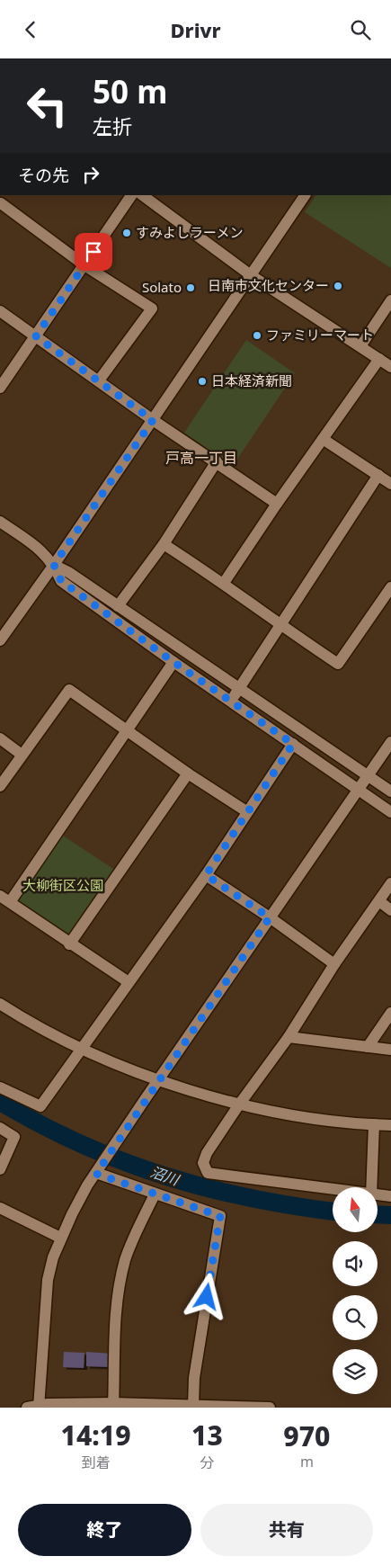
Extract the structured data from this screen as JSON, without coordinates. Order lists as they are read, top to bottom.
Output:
{
  "districts": ["戸高一丁目"],
  "water": ["沼川"],
  "parks": ["大柳街区公園"],
  "places": [
    "すみよしラーメン",
    "日南市文化センター",
    "Solato",
    "ファミリーマート",
    "日本経済新聞"
  ],
  "north": "top",
  "page": {
    "header": "Drivr",
    "turn": ["50 m", "左折"],
    "then": "その先",
    "eta": [
      "14:19",
      "到着",
      "13",
      "分",
      "970",
      "m"
    ],
    "buttons": ["終了", "共有"]
  }
}
